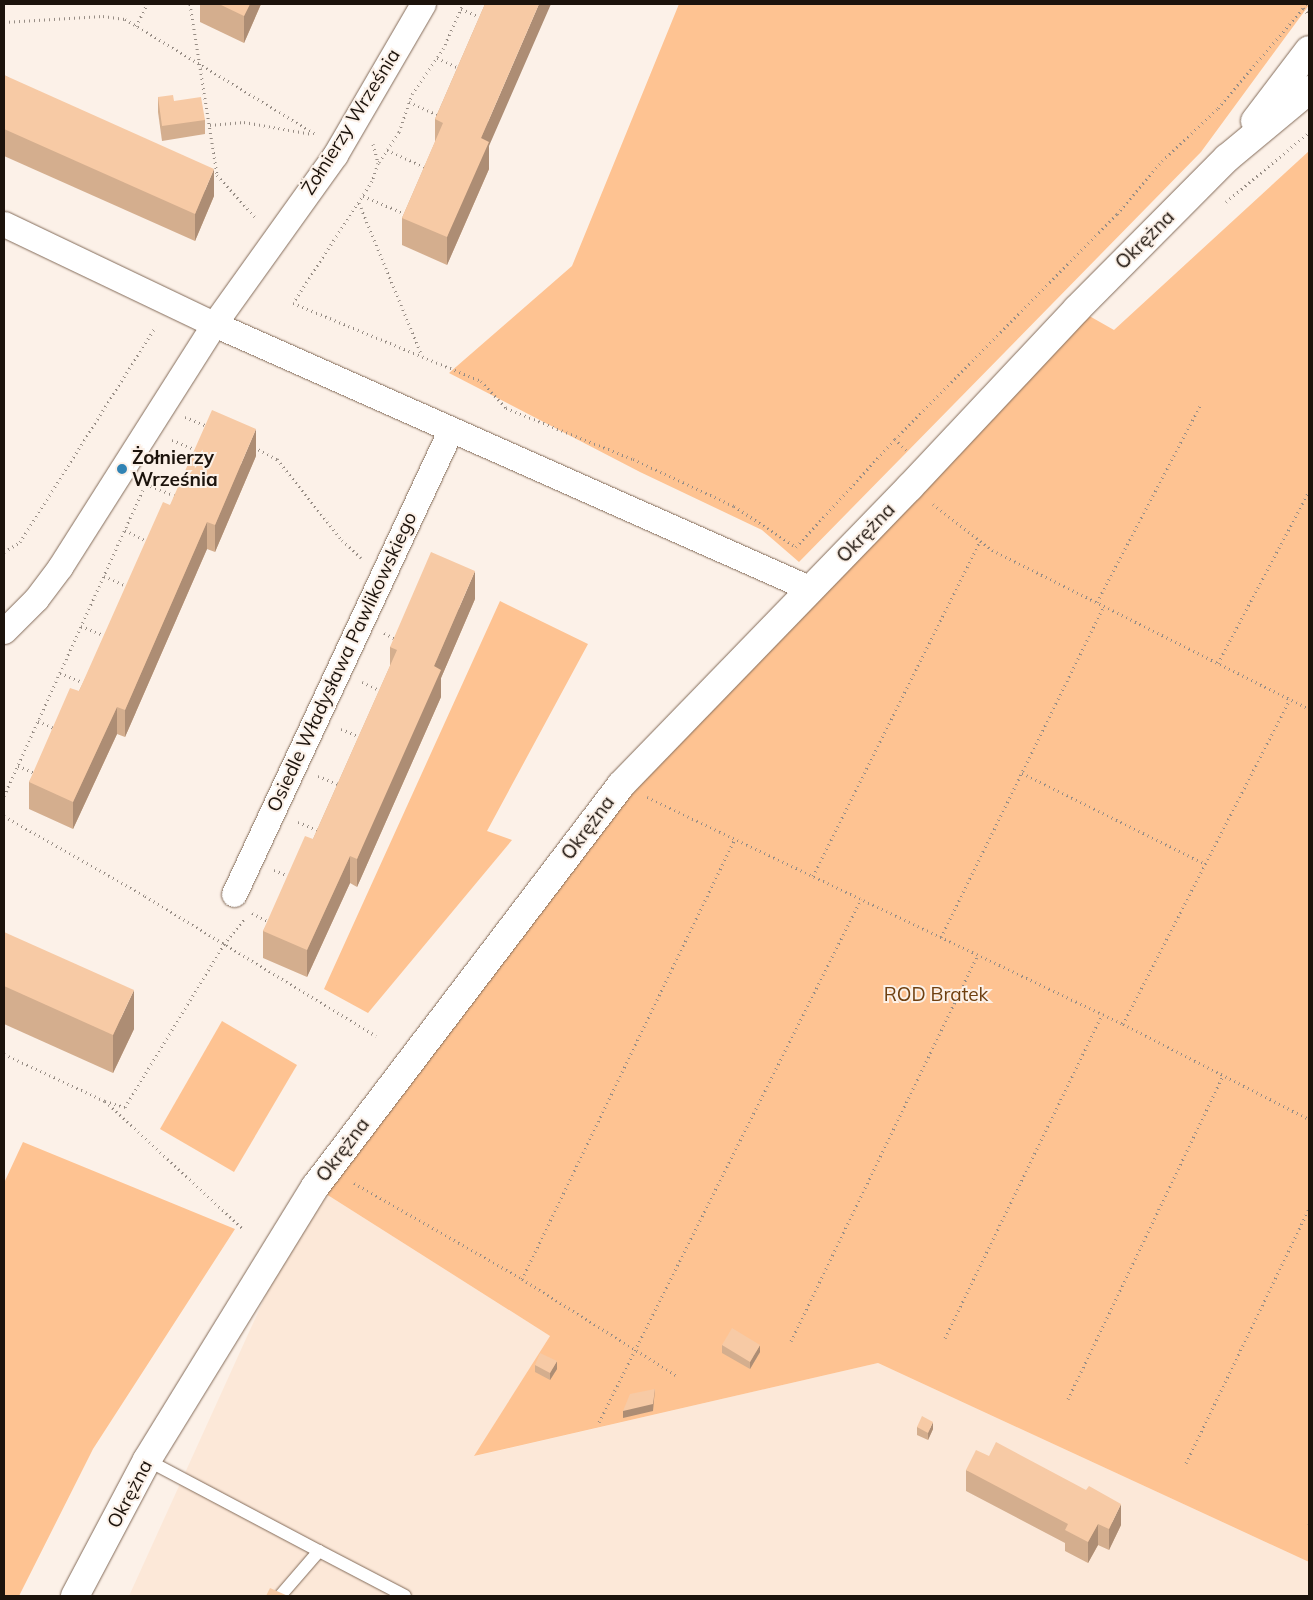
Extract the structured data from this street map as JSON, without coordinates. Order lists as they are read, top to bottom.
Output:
{
  "streets": {
    "street": ["Żołnierzy Września", "Okrężna", "Osiedle Władysława Pawlikowskiego"]
  },
  "parks": ["ROD Bratek"],
  "places": ["Żołnierzy Września"]
}
